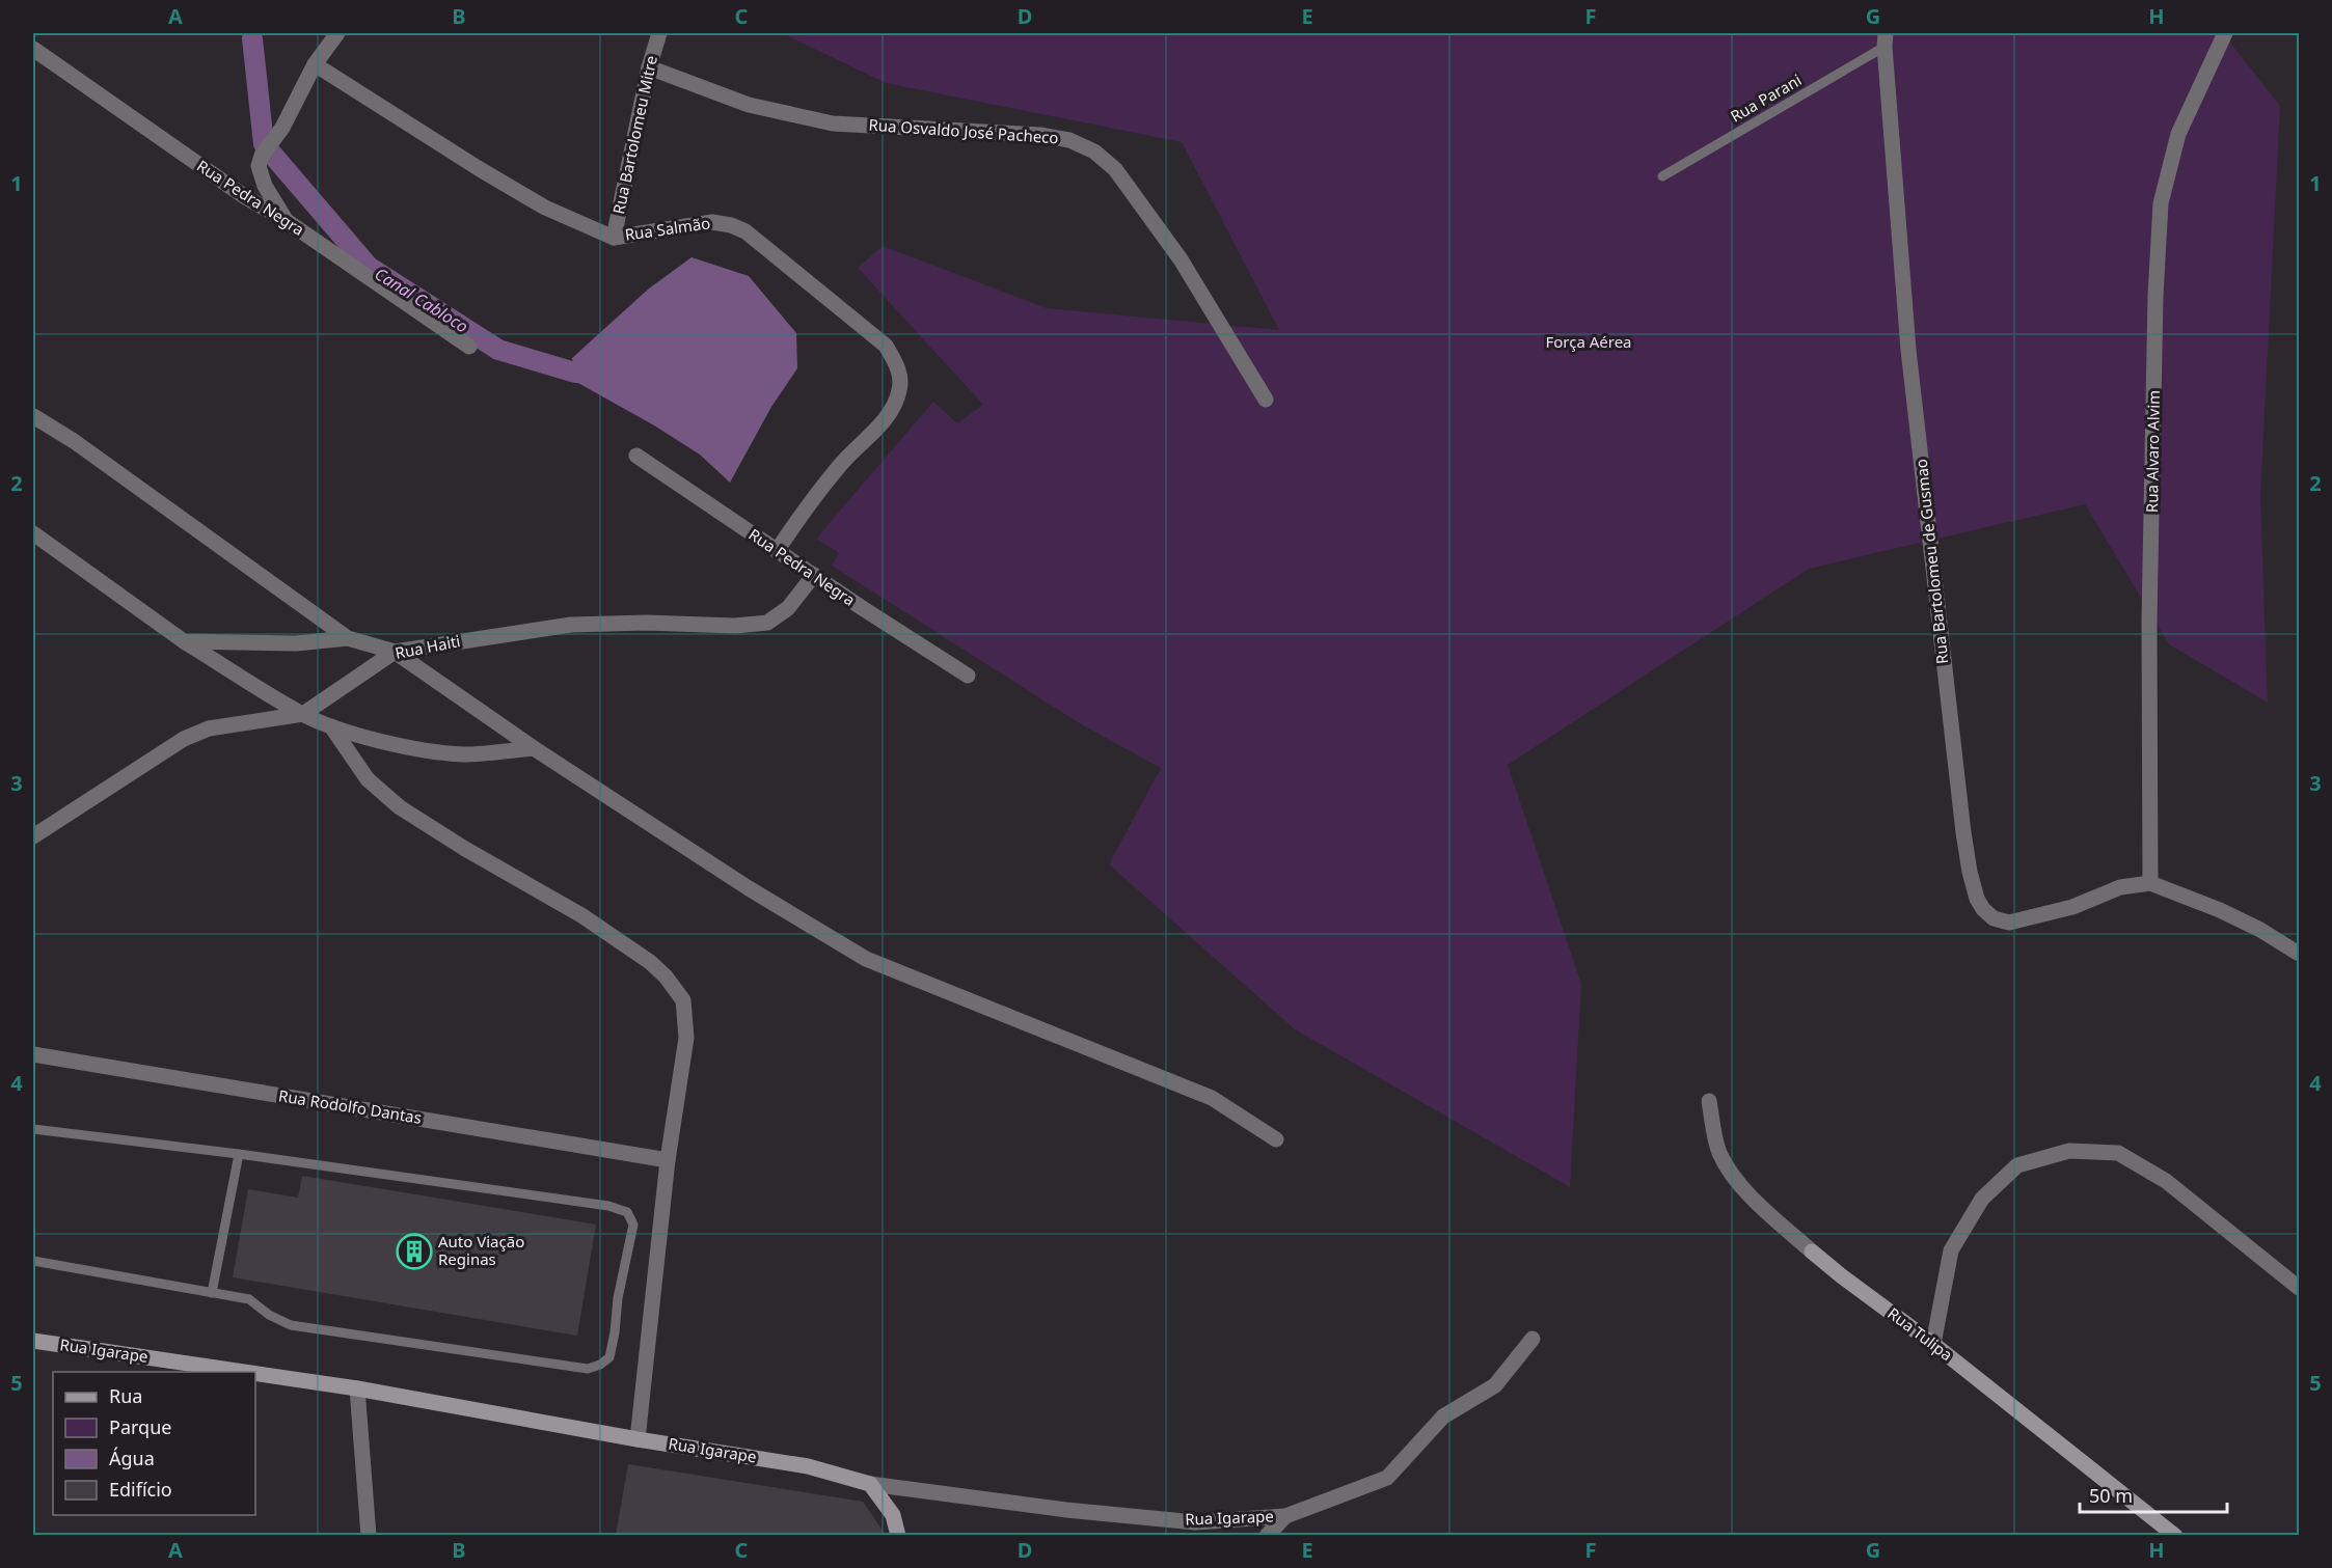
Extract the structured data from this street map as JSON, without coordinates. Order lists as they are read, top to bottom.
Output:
{
  "streets": {
    "main road": ["Rua Tulipa", "Rua Igarape"],
    "street": [
      "Rua Osvaldo José Pacheco",
      "Rua Bartolomeu Mitre",
      "Rua Pedra Negra",
      "Rua Salmão",
      "Rua Alvaro Alvim",
      "Rua Bartolomeu de Gusmao",
      "Rua Haiti",
      "Rua Rodolfo Dantas"
    ],
    "lane": ["Rua Parani"]
  },
  "crossings": [
    ["Rua Parani", "Rua Bartolomeu de Gusmao"],
    ["Rua Osvaldo José Pacheco", "Rua Bartolomeu Mitre"],
    ["Rua Bartolomeu Mitre", "Rua Salmão"],
    ["Rua Pedra Negra", "Rua Salmão"],
    ["Rua Pedra Negra", "Rua Haiti"],
    ["Rua Alvaro Alvim", "Rua Bartolomeu de Gusmao"]
  ],
  "water": ["Canal Cabloco"],
  "parks": ["Força Aérea"],
  "places": {
    "building": ["Auto Viação Reginas"]
  },
  "legend": [
    "Rua",
    "Parque",
    "Água",
    "Edifício"
  ],
  "scale_bar": "50 m",
  "grid": {
    "columns": [
      "A",
      "B",
      "C",
      "D",
      "E",
      "F",
      "G",
      "H"
    ],
    "rows": [
      "1",
      "2",
      "3",
      "4",
      "5"
    ]
  }
}
